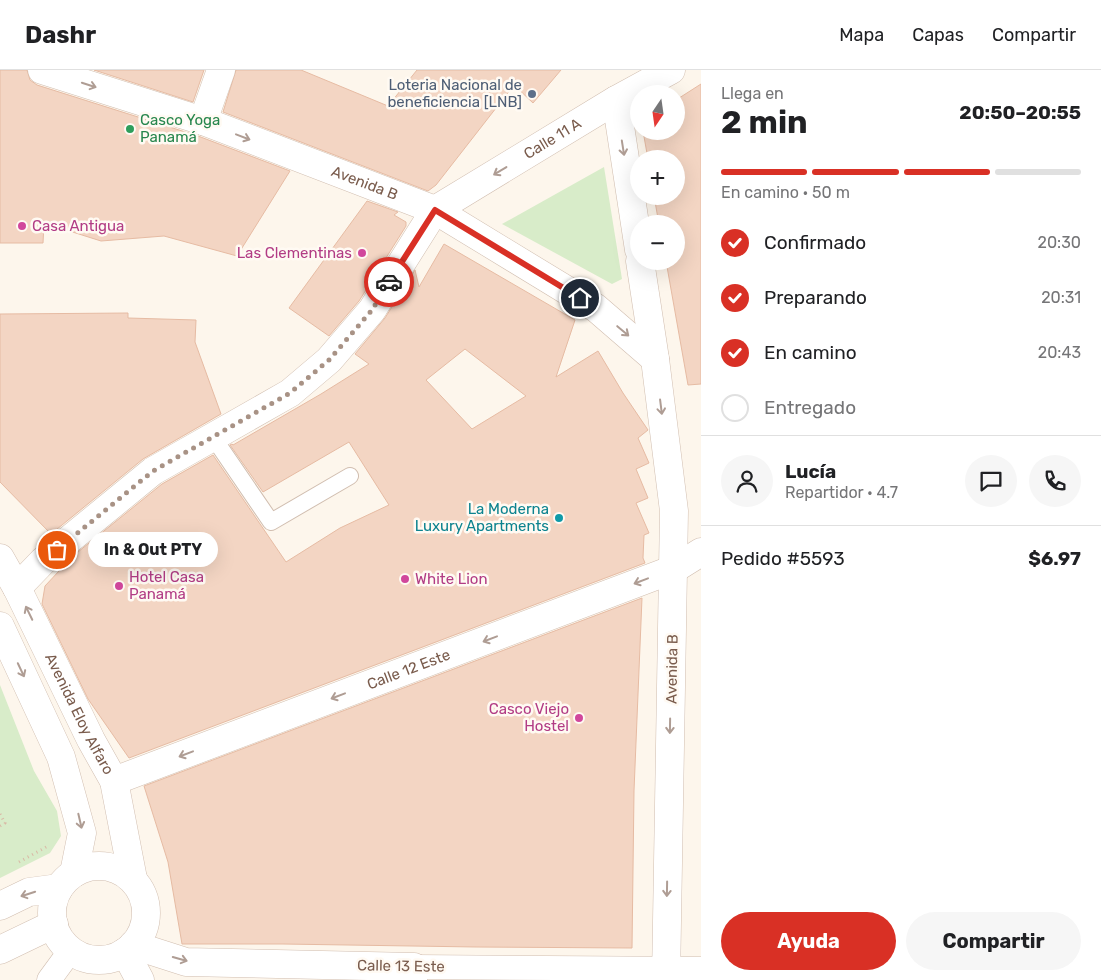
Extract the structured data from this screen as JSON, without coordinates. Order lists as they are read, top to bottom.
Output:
{
  "streets": {
    "street": [
      "Calle 11 A",
      "Avenida B",
      "Calle 12 Este",
      "Avenida Eloy Alfaro",
      "Calle 13 Este"
    ]
  },
  "crossings": [
    ["Calle 11 A", "Avenida B"],
    ["Avenida B", "Calle 12 Este"],
    ["Avenida B", "Calle 13 Este"],
    ["Calle 12 Este", "Avenida Eloy Alfaro"],
    ["Avenida Eloy Alfaro", "Calle 13 Este"]
  ],
  "one_way": [
    "Calle 11 A",
    "Avenida B",
    "Calle 12 Este",
    "Calle 13 Este"
  ],
  "places": [
    "Loteria Nacional de beneficiencia [LNB]",
    "Casco Yoga Panamá",
    "Casa Antigua",
    "Las Clementinas",
    "La Moderna Luxury Apartments",
    "In & Out PTY",
    "White Lion",
    "Hotel Casa Panamá",
    "Casco Viejo Hostel"
  ],
  "north": "bottom",
  "page": {
    "header": "Dashr",
    "nav": ["Mapa", "Capas", "Compartir"],
    "heading": ["2 min", "Llega en", "20:50–20:55"],
    "panel": [
      "Lucía",
      "Repartidor · 4.7",
      "Pedido #5593",
      "$6.97"
    ],
    "map_buttons": ["+", "−"],
    "bar": "En camino · 50 m",
    "list": [
      ["Confirmado", "20:30"],
      ["Preparando", "20:31"],
      ["En camino", "20:43"],
      "Entregado"
    ],
    "bubble": "In & Out PTY",
    "buttons": ["Ayuda", "Compartir"]
  }
}
